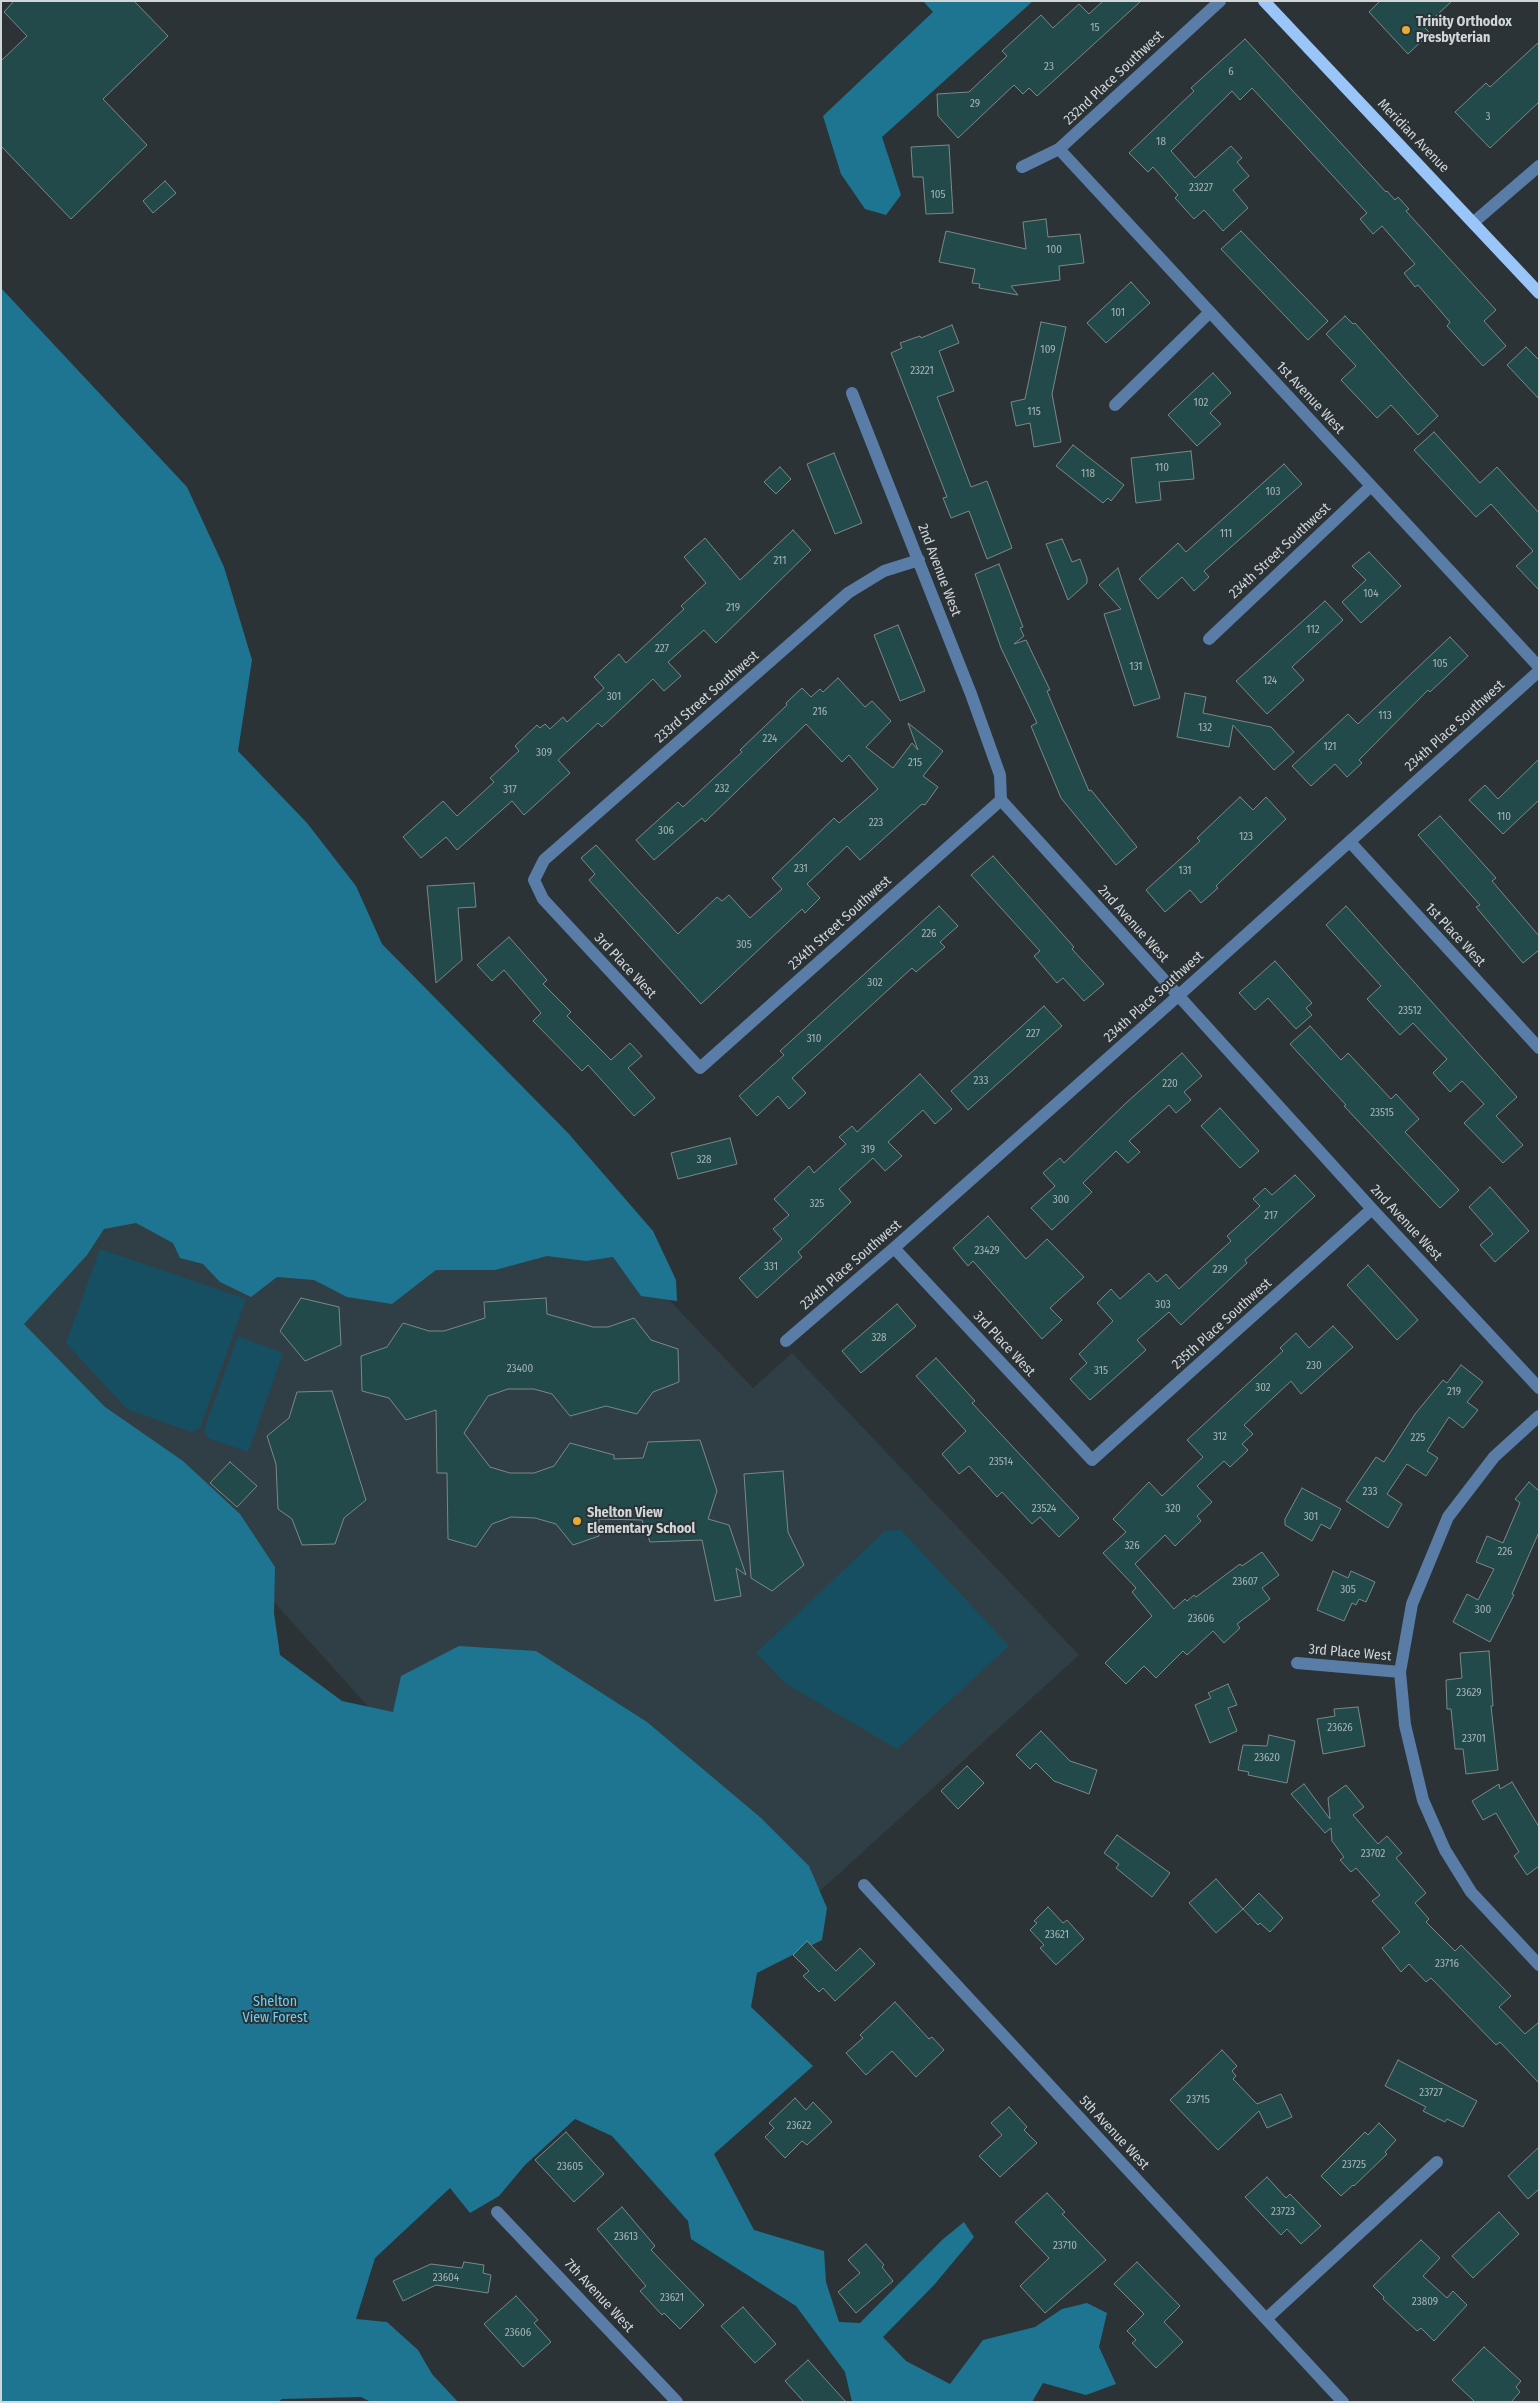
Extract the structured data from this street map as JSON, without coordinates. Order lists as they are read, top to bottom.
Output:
{
  "streets": {
    "main road": ["Meridian Avenue"],
    "street": [
      "232nd Place Southwest",
      "1st Avenue West",
      "234th Street Southwest",
      "2nd Avenue West",
      "233rd Street Southwest",
      "234th Place Southwest",
      "1st Place West",
      "3rd Place West",
      "235th Place Southwest",
      "5th Avenue West",
      "7th Avenue West"
    ]
  },
  "crossings": [
    ["232nd Place Southwest", "1st Avenue West"],
    ["1st Avenue West", "234th Street Southwest"],
    ["234th Street Southwest", "2nd Avenue West"],
    ["234th Street Southwest", "3rd Place West"],
    ["2nd Avenue West", "233rd Street Southwest"],
    ["2nd Avenue West", "234th Place Southwest"],
    ["2nd Avenue West", "235th Place Southwest"],
    ["233rd Street Southwest", "3rd Place West"],
    ["234th Place Southwest", "1st Place West"],
    ["234th Place Southwest", "3rd Place West"],
    ["3rd Place West", "235th Place Southwest"]
  ],
  "parks": ["Shelton View Forest"],
  "places": ["Trinity Orthodox Presbyterian", "Shelton View Elementary School"],
  "house_numbers": [
    "15",
    "23",
    "6",
    "29",
    "3",
    "18",
    "23227",
    "105",
    "100",
    "101",
    "109",
    "23221",
    "102",
    "115",
    "110",
    "118",
    "103",
    "111",
    "211",
    "104",
    "219",
    "112",
    "227",
    "105",
    "131",
    "124",
    "301",
    "216",
    "113",
    "132",
    "224",
    "121",
    "309",
    "215",
    "232",
    "317",
    "110",
    "223",
    "306",
    "123",
    "231",
    "131",
    "226",
    "305",
    "302",
    "23512",
    "227",
    "310",
    "233",
    "220",
    "23515",
    "319",
    "328",
    "300",
    "325",
    "217",
    "23429",
    "331",
    "229",
    "303",
    "328",
    "230",
    "23400",
    "315",
    "302",
    "219",
    "312",
    "225",
    "23514",
    "233",
    "23524",
    "320",
    "301",
    "326",
    "226",
    "23607",
    "305",
    "300",
    "23606",
    "23629",
    "23626",
    "23701",
    "23620",
    "23702",
    "23621",
    "23716",
    "23727",
    "23715",
    "23622",
    "23725",
    "23605",
    "23723",
    "23613",
    "23710",
    "23604",
    "23621",
    "23809",
    "23606"
  ]
}
